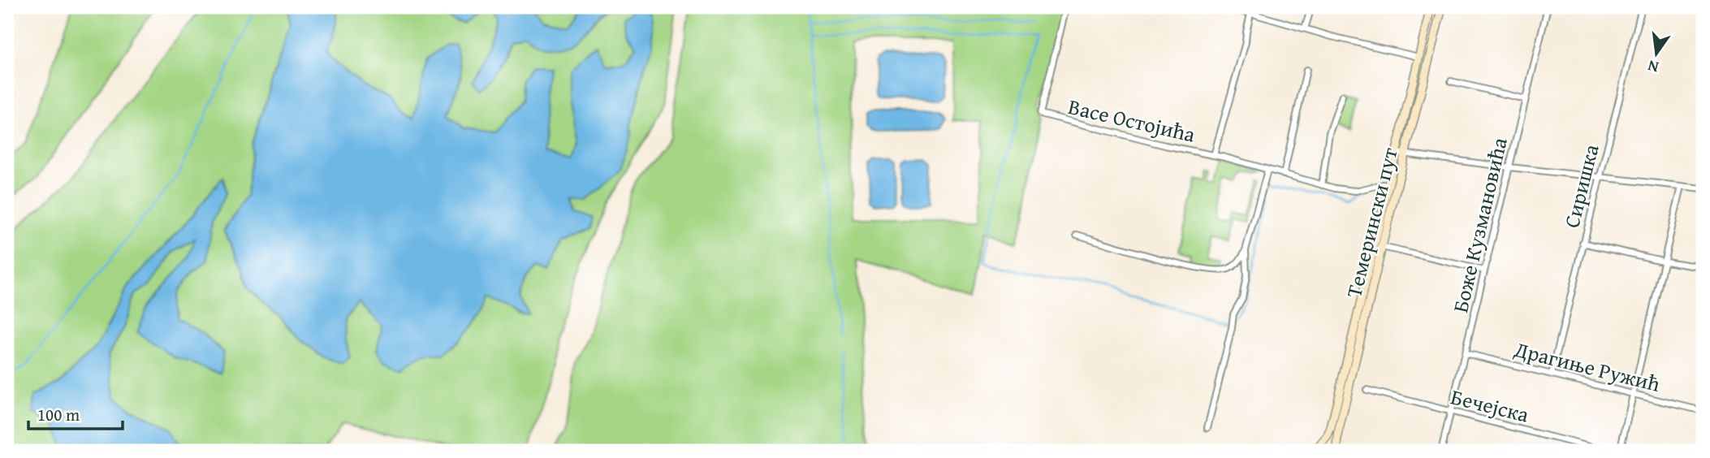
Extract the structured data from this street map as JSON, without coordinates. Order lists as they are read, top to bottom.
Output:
{
  "streets": {
    "main road": ["Темерински пут"],
    "street": [
      "Васе Остојића",
      "Сиришка",
      "Боже Кузмановића",
      "Драгиње Ружић",
      "Бечејска"
    ]
  },
  "crossings": [
    ["Васе Остојића", "Темерински пут"],
    ["Сиришка", "Драгиње Ружић"],
    ["Боже Кузмановића", "Драгиње Ружић"],
    ["Боже Кузмановића", "Бечејска"]
  ],
  "scale_bar": "100 m",
  "north": "bottom"
}
